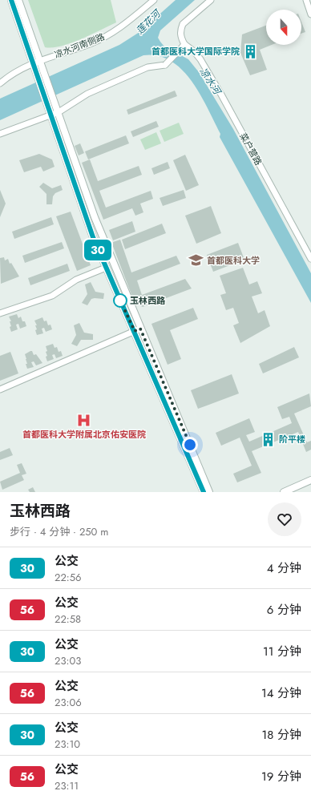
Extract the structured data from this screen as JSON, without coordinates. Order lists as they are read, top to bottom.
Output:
{
  "streets": {
    "street": ["凉水河南侧路", "菜户营路"]
  },
  "water": ["莲花河", "凉水河"],
  "places": {
    "building": ["首都医科大学国际学院", "阶平楼"],
    "school or university": ["首都医科大学"],
    "other": ["玉林西路"],
    "hospital": ["首都医科大学附属北京佑安医院"]
  },
  "lines": ["bus line 30"],
  "north": "bottom",
  "page": {
    "on_map": "30",
    "heading": ["玉林西路", "步行 · 4 分钟 · 250 m"],
    "list": [
      {
        "mark": "30",
        "name": "公交",
        "note": "22:56",
        "value": "4 分钟"
      },
      {
        "mark": "56",
        "name": "公交",
        "note": "22:58",
        "value": "6 分钟"
      },
      {
        "mark": "30",
        "name": "公交",
        "note": "23:03",
        "value": "11 分钟"
      },
      {
        "mark": "56",
        "name": "公交",
        "note": "23:06",
        "value": "14 分钟"
      },
      {
        "mark": "30",
        "name": "公交",
        "note": "23:10",
        "value": "18 分钟"
      },
      {
        "mark": "56",
        "name": "公交",
        "note": "23:11",
        "value": "19 分钟"
      }
    ]
  }
}
